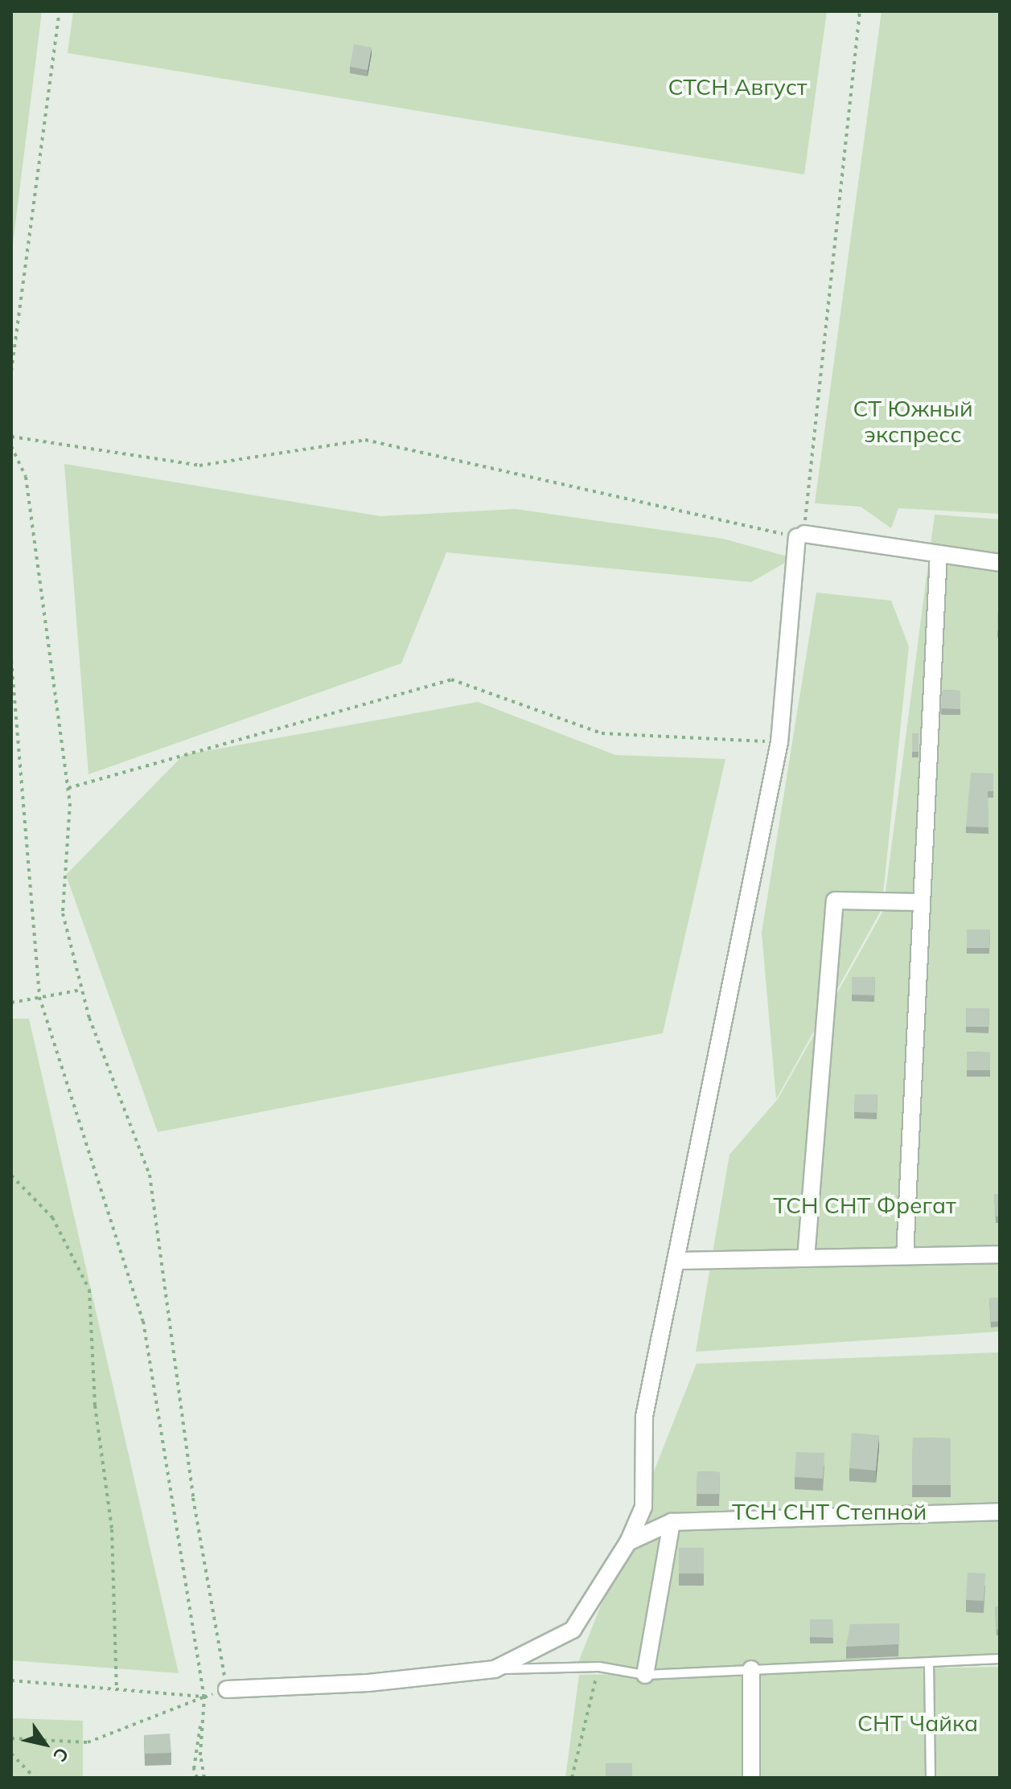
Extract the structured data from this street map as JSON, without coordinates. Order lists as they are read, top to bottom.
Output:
{
  "parks": [
    "СТСН Август",
    "СТ Южный экспресс",
    "ТСН СНТ Фрегат",
    "ТСН СНТ Степной",
    "СНТ Чайка"
  ],
  "north": "bottom right"
}
